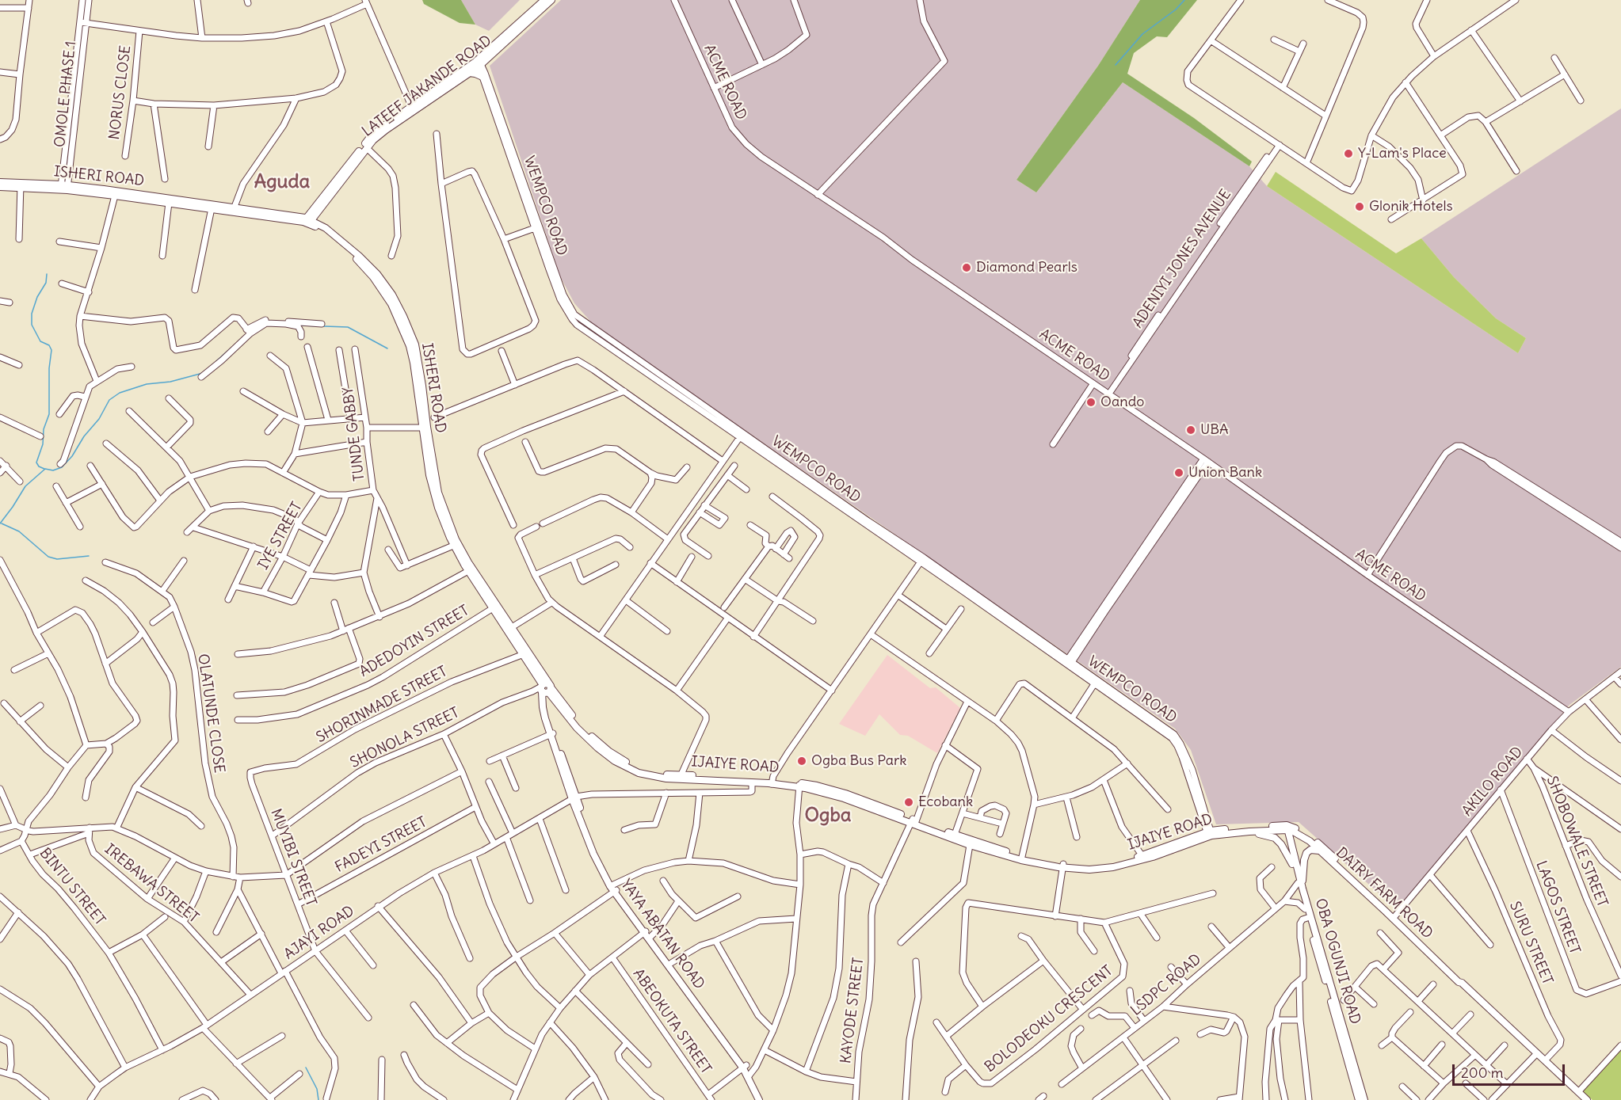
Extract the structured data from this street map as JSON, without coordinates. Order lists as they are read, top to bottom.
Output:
{
  "streets": {
    "main road": [
      "LATEEF JAKANDE ROAD",
      "ISHERI ROAD",
      "IJAIYE ROAD",
      "DAIRY FARM ROAD",
      "YAYA ABATAN ROAD",
      "OBA OGUNJI ROAD"
    ],
    "street": [
      "ACME ROAD",
      "NORUS CLOSE",
      "OMOLE PHASE 1",
      "WEMPCO ROAD",
      "ADENIYI JONES AVENUE",
      "TUNDE GABBY",
      "IYE STREET",
      "ADEDOYIN STREET",
      "SHORINMADE STREET",
      "OLATUNDE CLOSE",
      "SHONOLA STREET",
      "AKILO ROAD",
      "SHOBOWALE STREET",
      "FADEYI STREET",
      "MUYIBI STREET",
      "IREBAWA STREET",
      "BINTU STREET",
      "LAGOS STREET",
      "AJAYI ROAD",
      "SURU STREET",
      "LSDPC ROAD",
      "KAYODE STREET",
      "BOLODEOKU CRESCENT",
      "ABEOKUTA STREET"
    ]
  },
  "crossings": [
    ["ACME ROAD", "ADENIYI JONES AVENUE"],
    ["ACME ROAD", "AKILO ROAD"],
    ["LATEEF JAKANDE ROAD", "ISHERI ROAD"],
    ["LATEEF JAKANDE ROAD", "WEMPCO ROAD"],
    ["OMOLE PHASE 1", "ISHERI ROAD"],
    ["ISHERI ROAD", "ADEDOYIN STREET"],
    ["ISHERI ROAD", "SHORINMADE STREET"],
    ["ISHERI ROAD", "SHONOLA STREET"],
    ["ISHERI ROAD", "IJAIYE ROAD"],
    ["ISHERI ROAD", "YAYA ABATAN ROAD"],
    ["WEMPCO ROAD", "IJAIYE ROAD"],
    ["SHORINMADE STREET", "MUYIBI STREET"],
    ["SHONOLA STREET", "MUYIBI STREET"],
    ["SHONOLA STREET", "YAYA ABATAN ROAD"],
    ["IJAIYE ROAD", "DAIRY FARM ROAD"],
    ["IJAIYE ROAD", "OBA OGUNJI ROAD"],
    ["IJAIYE ROAD", "KAYODE STREET"],
    ["AKILO ROAD", "DAIRY FARM ROAD"],
    ["AKILO ROAD", "LAGOS STREET"],
    ["AKILO ROAD", "SURU STREET"],
    ["FADEYI STREET", "MUYIBI STREET"],
    ["MUYIBI STREET", "AJAYI ROAD"],
    ["IREBAWA STREET", "AJAYI ROAD"],
    ["BINTU STREET", "AJAYI ROAD"],
    ["DAIRY FARM ROAD", "SURU STREET"],
    ["DAIRY FARM ROAD", "OBA OGUNJI ROAD"],
    ["AJAYI ROAD", "YAYA ABATAN ROAD"],
    ["OBA OGUNJI ROAD", "LSDPC ROAD"]
  ],
  "districts": ["Aguda", "Ogba"],
  "places": [
    "Y-Lam's Place",
    "Glonik Hotels",
    "Diamond Pearls",
    "Oando",
    "UBA",
    "Union Bank",
    "Ogba Bus Park",
    "Ecobank"
  ],
  "scale_bar": "200 m"
}
